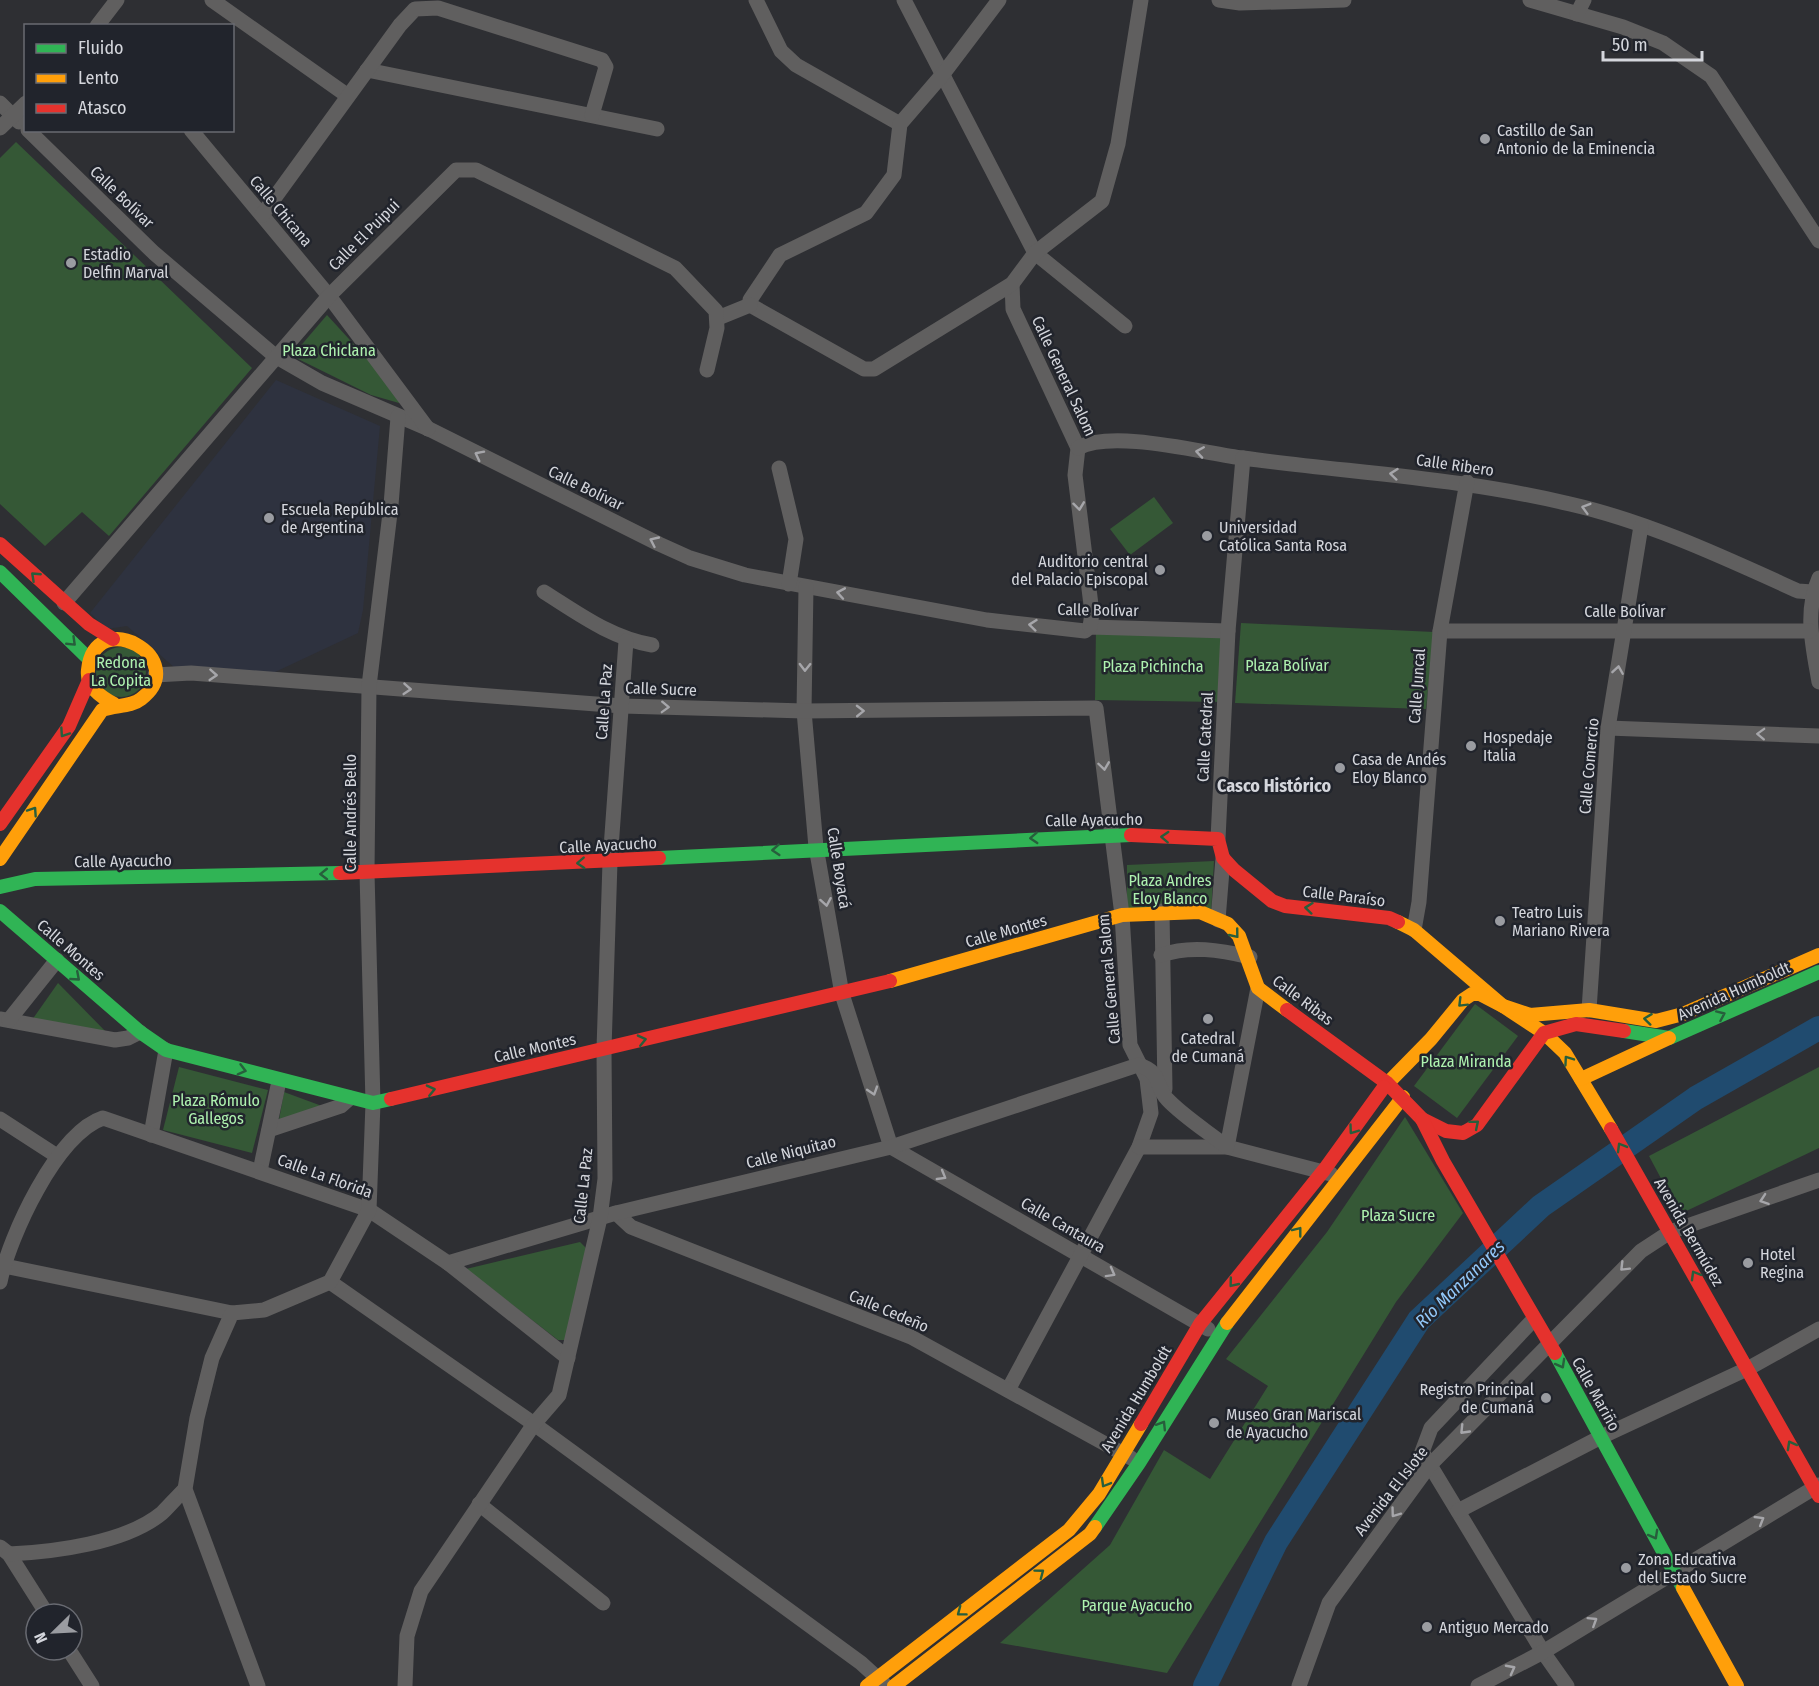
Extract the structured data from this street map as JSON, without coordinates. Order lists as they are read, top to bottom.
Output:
{
  "streets": {
    "street": [
      "Calle Bolívar",
      "Calle Chicana",
      "Calle El Puipui",
      "Calle General Salom",
      "Calle Ribero",
      "Calle Juncal",
      "Calle Sucre",
      "Calle La Paz",
      "Calle Catedral",
      "Calle Comercio",
      "Calle Andrés Bello",
      "Calle Ayacucho",
      "Calle Boyacá",
      "Calle Paraíso",
      "Calle Montes",
      "Avenida Humboldt",
      "Calle Ribas",
      "Calle Niquitao",
      "Calle La Florida",
      "Calle Cantaura",
      "Avenida Bermúdez",
      "Calle Cedeño",
      "Calle Mariño",
      "Avenida El Islote"
    ]
  },
  "crossings": [
    ["Calle Bolívar", "Calle Chicana"],
    ["Calle Bolívar", "Calle El Puipui"],
    ["Calle Bolívar", "Calle General Salom"],
    ["Calle Bolívar", "Calle Juncal"],
    ["Calle Bolívar", "Calle Catedral"],
    ["Calle Bolívar", "Calle Comercio"],
    ["Calle Bolívar", "Calle Andrés Bello"],
    ["Calle Bolívar", "Calle Boyacá"],
    ["Calle Chicana", "Calle El Puipui"],
    ["Calle General Salom", "Calle Ribero"],
    ["Calle General Salom", "Calle Sucre"],
    ["Calle General Salom", "Calle Ayacucho"],
    ["Calle General Salom", "Calle Montes"],
    ["Calle General Salom", "Calle Ribas"],
    ["Calle General Salom", "Calle Niquitao"],
    ["Calle General Salom", "Calle Cantaura"],
    ["Calle General Salom", "Calle Cedeño"],
    ["Calle Ribero", "Calle Juncal"],
    ["Calle Ribero", "Calle Catedral"],
    ["Calle Ribero", "Calle Comercio"],
    ["Calle Juncal", "Calle Paraíso"],
    ["Calle Sucre", "Calle La Paz"],
    ["Calle Sucre", "Calle Andrés Bello"],
    ["Calle Sucre", "Calle Boyacá"],
    ["Calle La Paz", "Calle Ayacucho"],
    ["Calle La Paz", "Calle Montes"],
    ["Calle La Paz", "Calle Niquitao"],
    ["Calle La Paz", "Calle La Florida"],
    ["Calle Catedral", "Calle Ayacucho"],
    ["Calle Comercio", "Avenida Humboldt"],
    ["Calle Andrés Bello", "Calle Ayacucho"],
    ["Calle Andrés Bello", "Calle Montes"],
    ["Calle Andrés Bello", "Calle La Florida"],
    ["Calle Ayacucho", "Calle Boyacá"],
    ["Calle Boyacá", "Calle Montes"],
    ["Calle Boyacá", "Calle Niquitao"],
    ["Calle Boyacá", "Calle Cantaura"],
    ["Calle Paraíso", "Avenida Humboldt"],
    ["Calle Paraíso", "Avenida Bermúdez"],
    ["Calle Montes", "Calle Ribas"],
    ["Avenida Humboldt", "Calle Ribas"],
    ["Avenida Humboldt", "Calle Cantaura"],
    ["Avenida Humboldt", "Avenida Bermúdez"],
    ["Avenida Humboldt", "Calle Cedeño"],
    ["Calle Niquitao", "Calle La Florida"],
    ["Calle Niquitao", "Calle Cantaura"],
    ["Calle Niquitao", "Calle Cedeño"],
    ["Avenida Bermúdez", "Avenida El Islote"],
    ["Calle Mariño", "Avenida El Islote"]
  ],
  "one_way": [
    "Calle Bolívar",
    "Calle Ribero",
    "Calle Sucre",
    "Calle Ayacucho",
    "Calle Boyacá",
    "Calle Montes",
    "Calle Cantaura",
    "Avenida Bermúdez",
    "Calle Mariño"
  ],
  "districts": ["Casco Histórico"],
  "water": ["Río Manzanares"],
  "parks": [
    "Plaza Chiclana",
    "Redona La Copita",
    "Plaza Bolívar",
    "Plaza Pichincha",
    "Plaza Andres Eloy Blanco",
    "Plaza Miranda",
    "Plaza Rómulo Gallegos",
    "Plaza Sucre",
    "Parque Ayacucho"
  ],
  "places": [
    "Castillo de San Antonio de la Eminencia",
    "Estadio Delfin Marval",
    "Escuela República de Argentina",
    "Universidad Católica Santa Rosa",
    "Auditorio central del Palacio Episcopal",
    "Hospedaje Italia",
    "Casa de Andés Eloy Blanco",
    "Teatro Luis Mariano Rivera",
    "Catedral de Cumaná",
    "Hotel Regina",
    "Registro Principal de Cumaná",
    "Museo Gran Mariscal de Ayacucho",
    "Zona Educativa del Estado Sucre",
    "Antiguo Mercado"
  ],
  "legend": ["Fluido", "Lento", "Atasco"],
  "scale_bar": "50 m",
  "north": "bottom left"
}
